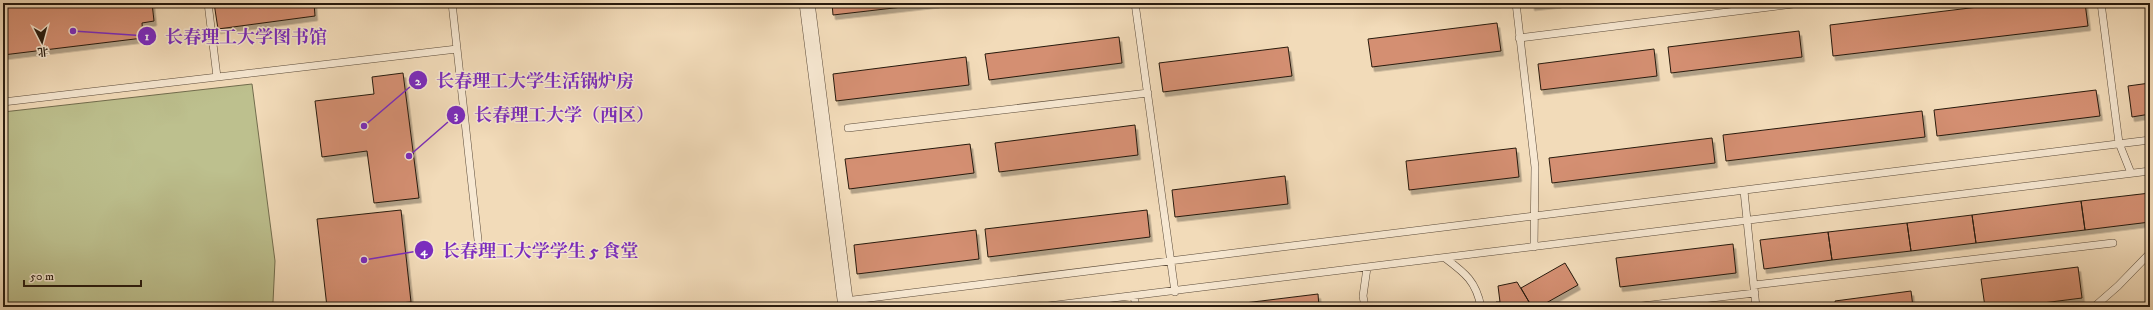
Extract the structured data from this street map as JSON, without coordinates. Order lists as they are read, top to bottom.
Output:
{
  "places": [
    "长春理工大学图书馆",
    "长春理工大学生活锅炉房",
    "长春理工大学（西区）",
    "长春理工大学学生 5 食堂"
  ],
  "scale_bar": "50 m",
  "north": "bottom"
}
